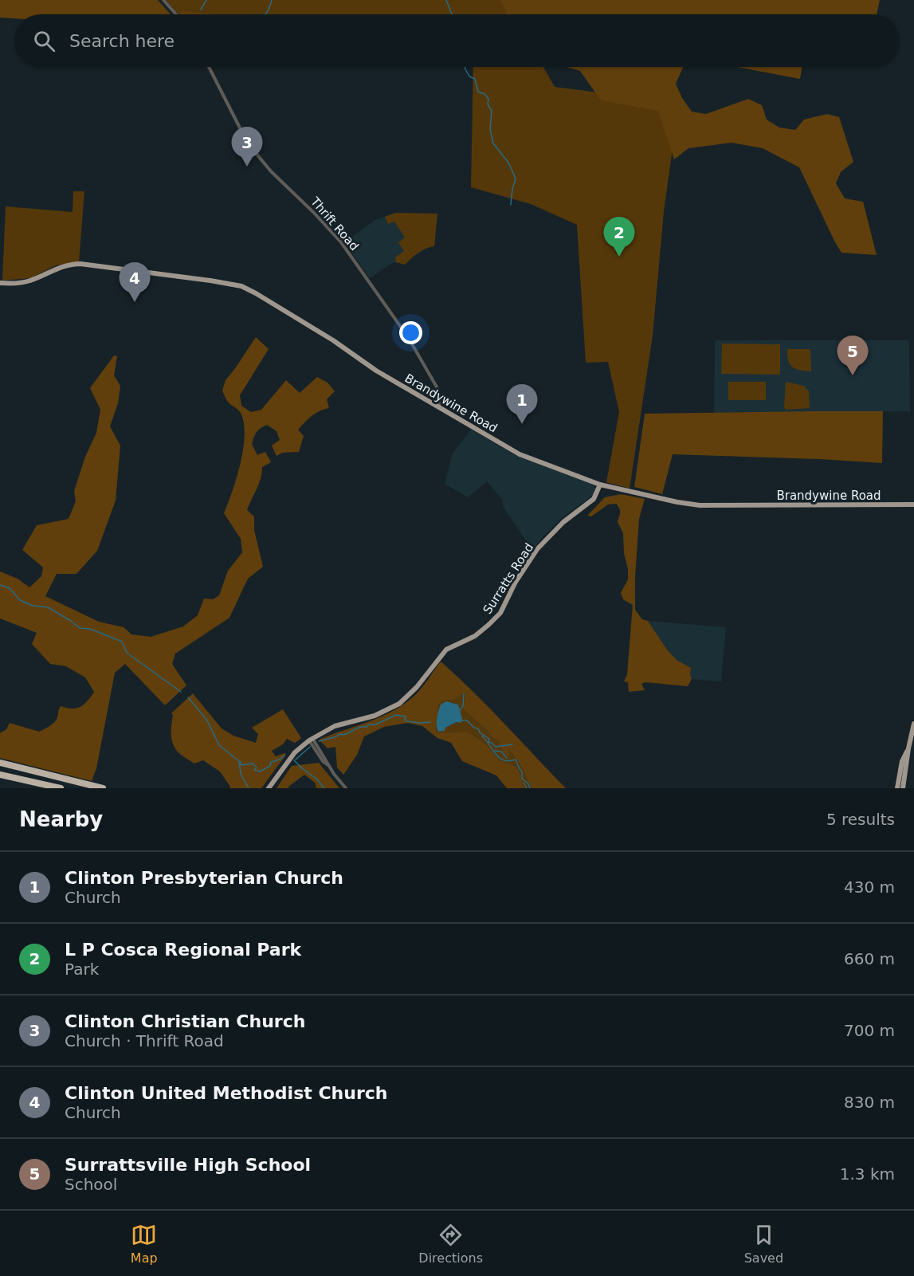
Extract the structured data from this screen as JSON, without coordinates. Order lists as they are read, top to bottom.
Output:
{
  "streets": {
    "main road": ["Brandywine Road", "Surratts Road"],
    "street": ["Thrift Road"]
  },
  "crossings": [
    ["Thrift Road", "Brandywine Road"],
    ["Brandywine Road", "Surratts Road"]
  ],
  "page": {
    "search": "Search here",
    "pins": [
      "3",
      "2",
      "4",
      "5",
      "1"
    ],
    "heading": ["Nearby", "5 results"],
    "list": [
      {
        "mark": "1",
        "name": "Clinton Presbyterian Church",
        "note": "Church",
        "value": "430 m"
      },
      {
        "mark": "2",
        "name": "L P Cosca Regional Park",
        "note": "Park",
        "value": "660 m"
      },
      {
        "mark": "3",
        "name": "Clinton Christian Church",
        "note": "Church · Thrift Road",
        "value": "700 m"
      },
      {
        "mark": "4",
        "name": "Clinton United Methodist Church",
        "note": "Church",
        "value": "830 m"
      },
      {
        "mark": "5",
        "name": "Surrattsville High School",
        "note": "School",
        "value": "1.3 km"
      }
    ],
    "nav": ["Map", "Directions", "Saved"]
  }
}
